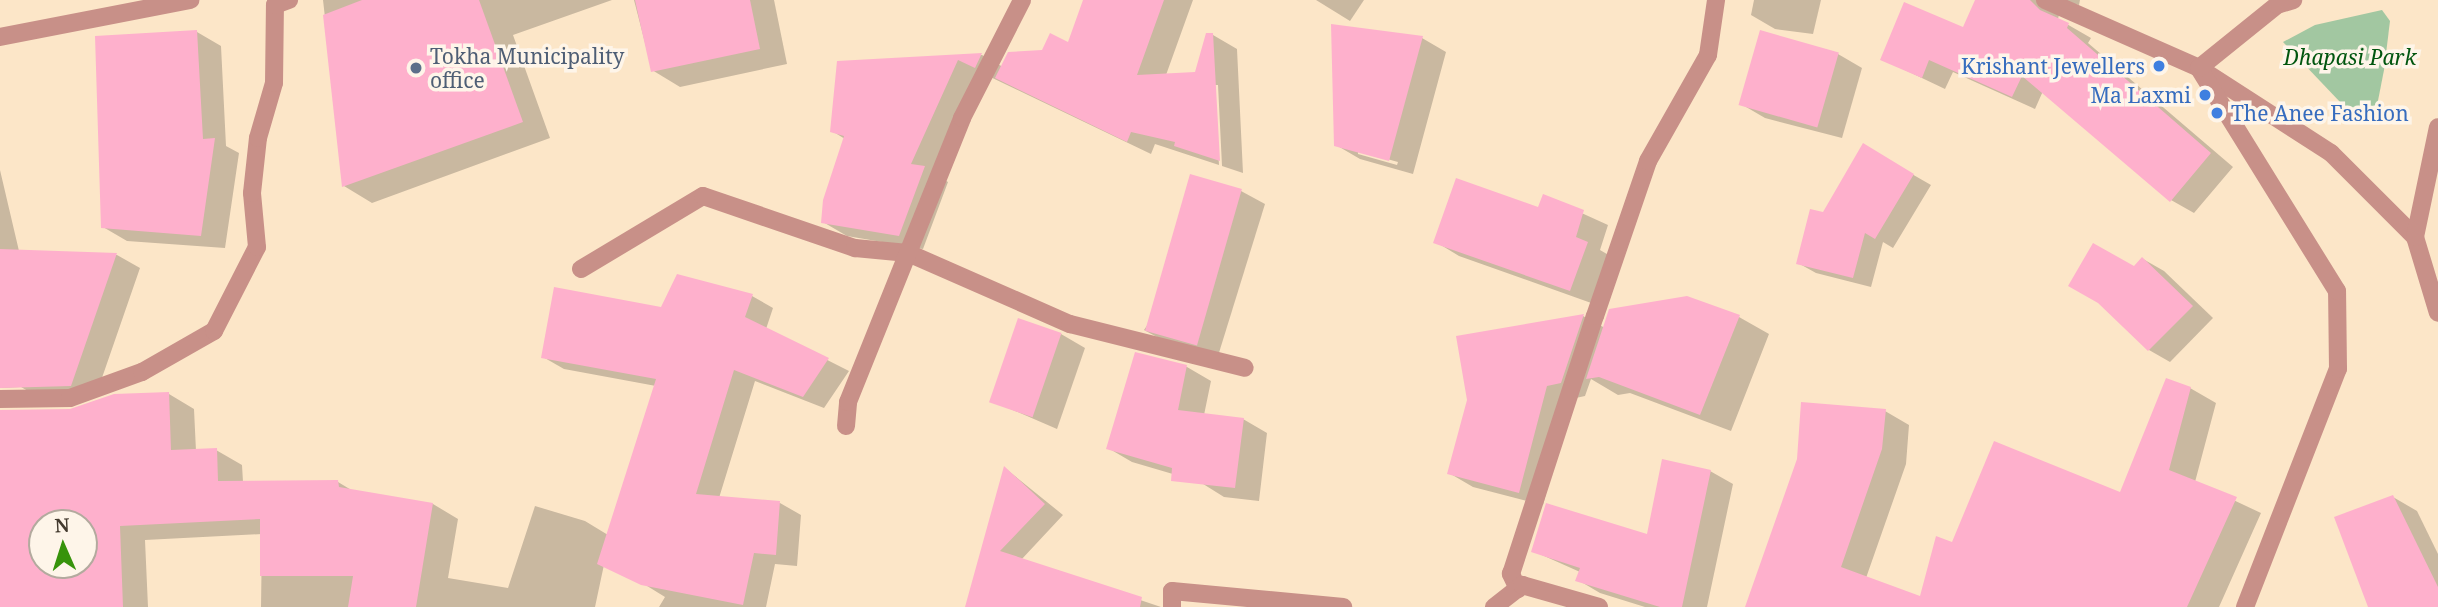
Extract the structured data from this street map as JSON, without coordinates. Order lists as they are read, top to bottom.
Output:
{
  "parks": ["Dhapasi Park"],
  "places": [
    "Krishant Jewellers",
    "Tokha Municipality office",
    "Ma Laxmi",
    "The Anee Fashion"
  ],
  "north": "top"
}
